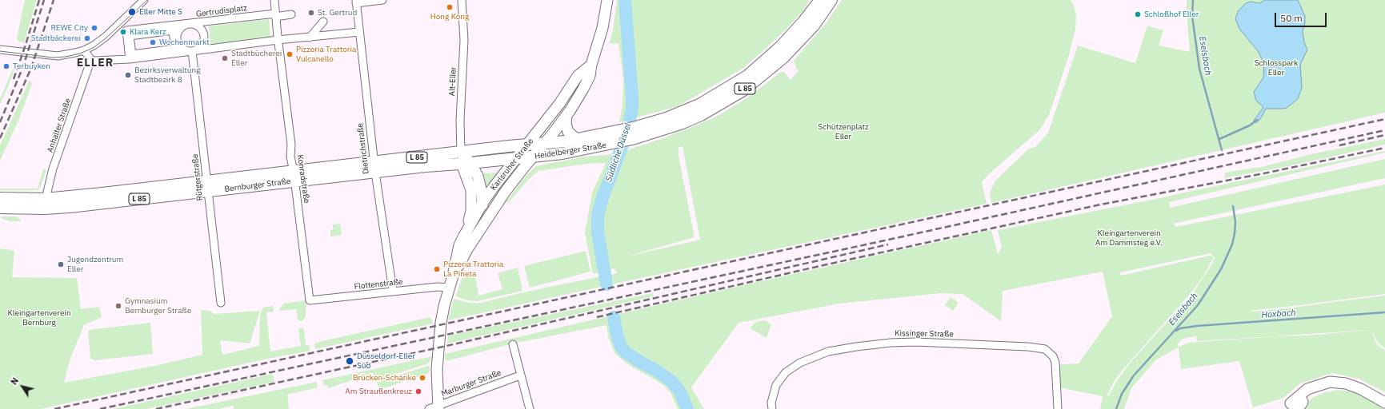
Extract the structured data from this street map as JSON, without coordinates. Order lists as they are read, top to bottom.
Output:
{
  "streets": {
    "main road": [
      "L 85",
      "Heidelberger Straße",
      "Karlsruher Straße",
      "Bernburger Straße"
    ],
    "street": [
      "Gertrudisplatz",
      "Alt-Eller",
      "Anhalter Straße",
      "Dietrichstraße",
      "Rütgerstraße",
      "Konradstraße",
      "Flottenstraße",
      "Kissinger Straße",
      "Marburger Straße"
    ]
  },
  "crossings": [
    ["Gertrudisplatz", "Rütgerstraße"],
    ["Alt-Eller", "Heidelberger Straße"],
    ["Alt-Eller", "Bernburger Straße"],
    ["L 85", "Anhalter Straße"],
    ["L 85", "Bernburger Straße"],
    ["Anhalter Straße", "Bernburger Straße"],
    ["Dietrichstraße", "Bernburger Straße"],
    ["Dietrichstraße", "Flottenstraße"],
    ["Heidelberger Straße", "Karlsruher Straße"],
    ["Heidelberger Straße", "Bernburger Straße"],
    ["Karlsruher Straße", "Flottenstraße"],
    ["Karlsruher Straße", "Marburger Straße"],
    ["Rütgerstraße", "Bernburger Straße"],
    ["Konradstraße", "Bernburger Straße"],
    ["Konradstraße", "Flottenstraße"]
  ],
  "districts": ["ELLER"],
  "water": ["Eselsbach", "Südliche Düssel", "Hoxbach"],
  "parks": [
    "Schlosspark Eller",
    "Schützenplatz Eller",
    "Kleingartenverein Am Dammsteg e.V.",
    "Kleingartenverein Bernburg"
  ],
  "places": [
    "Hong Kong",
    "Eller Mitte S",
    "St. Gertrud",
    "Schloßhof Eller",
    "REWE City",
    "Klara Kerz",
    "Stadtbäckerei",
    "Wochenmarkt",
    "Pizzeria Trattoria Vulcanello",
    "Stadtbücherei Eller",
    "Terbuyken",
    "Bezirksverwaltung Stadtbezirk 8",
    "Jugendzentrum Eller",
    "Pizzeria Trattoria La Pineta",
    "Gymnasium Bernburger Straße",
    "Düsseldorf-Eller Süd",
    "Brücken-Schänke",
    "Am Straußenkreuz"
  ],
  "scale_bar": "50 m",
  "north": "top left"
}
